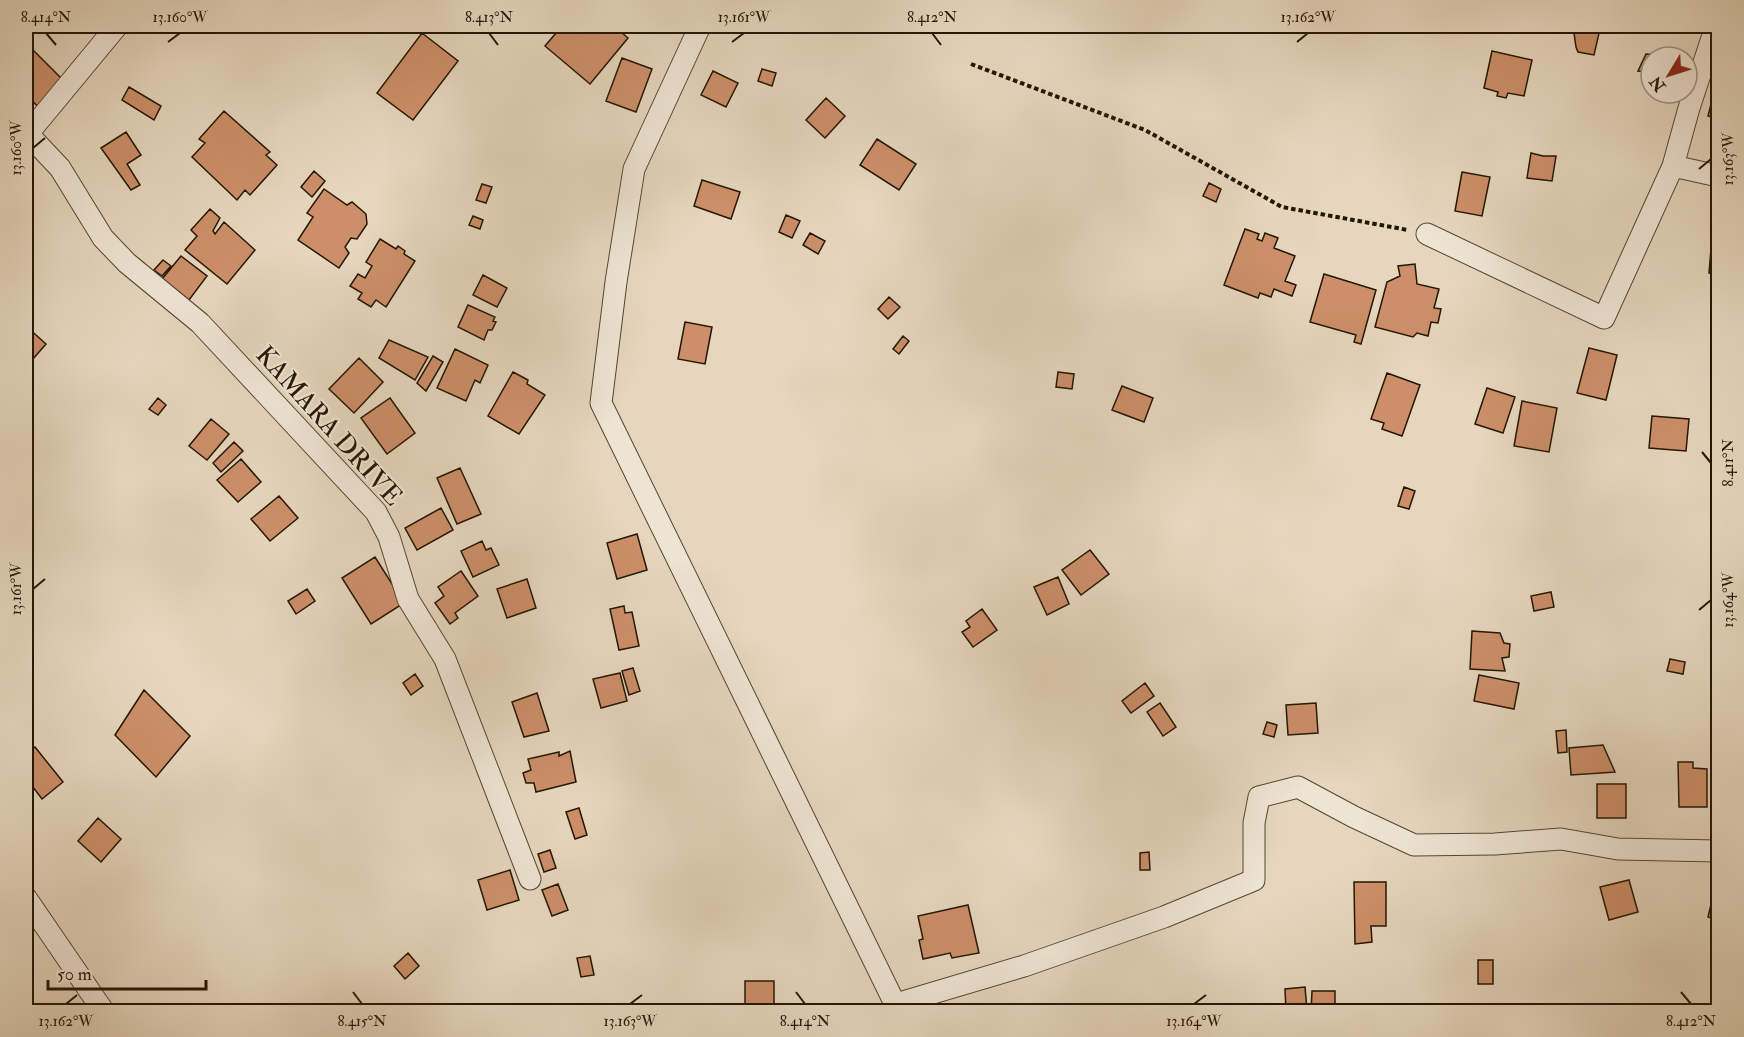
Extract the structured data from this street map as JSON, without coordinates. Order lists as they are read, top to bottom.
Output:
{
  "streets": {
    "street": ["KAMARA DRIVE"]
  },
  "scale_bar": "50 m",
  "north": "bottom left",
  "coordinates": [
    "8.414°N",
    "13.160°W",
    "8.413°N",
    "13.161°W",
    "8.412°N",
    "13.162°W",
    "13.163°W",
    "8.411°N",
    "13.164°W",
    "8.415°N"
  ]
}
